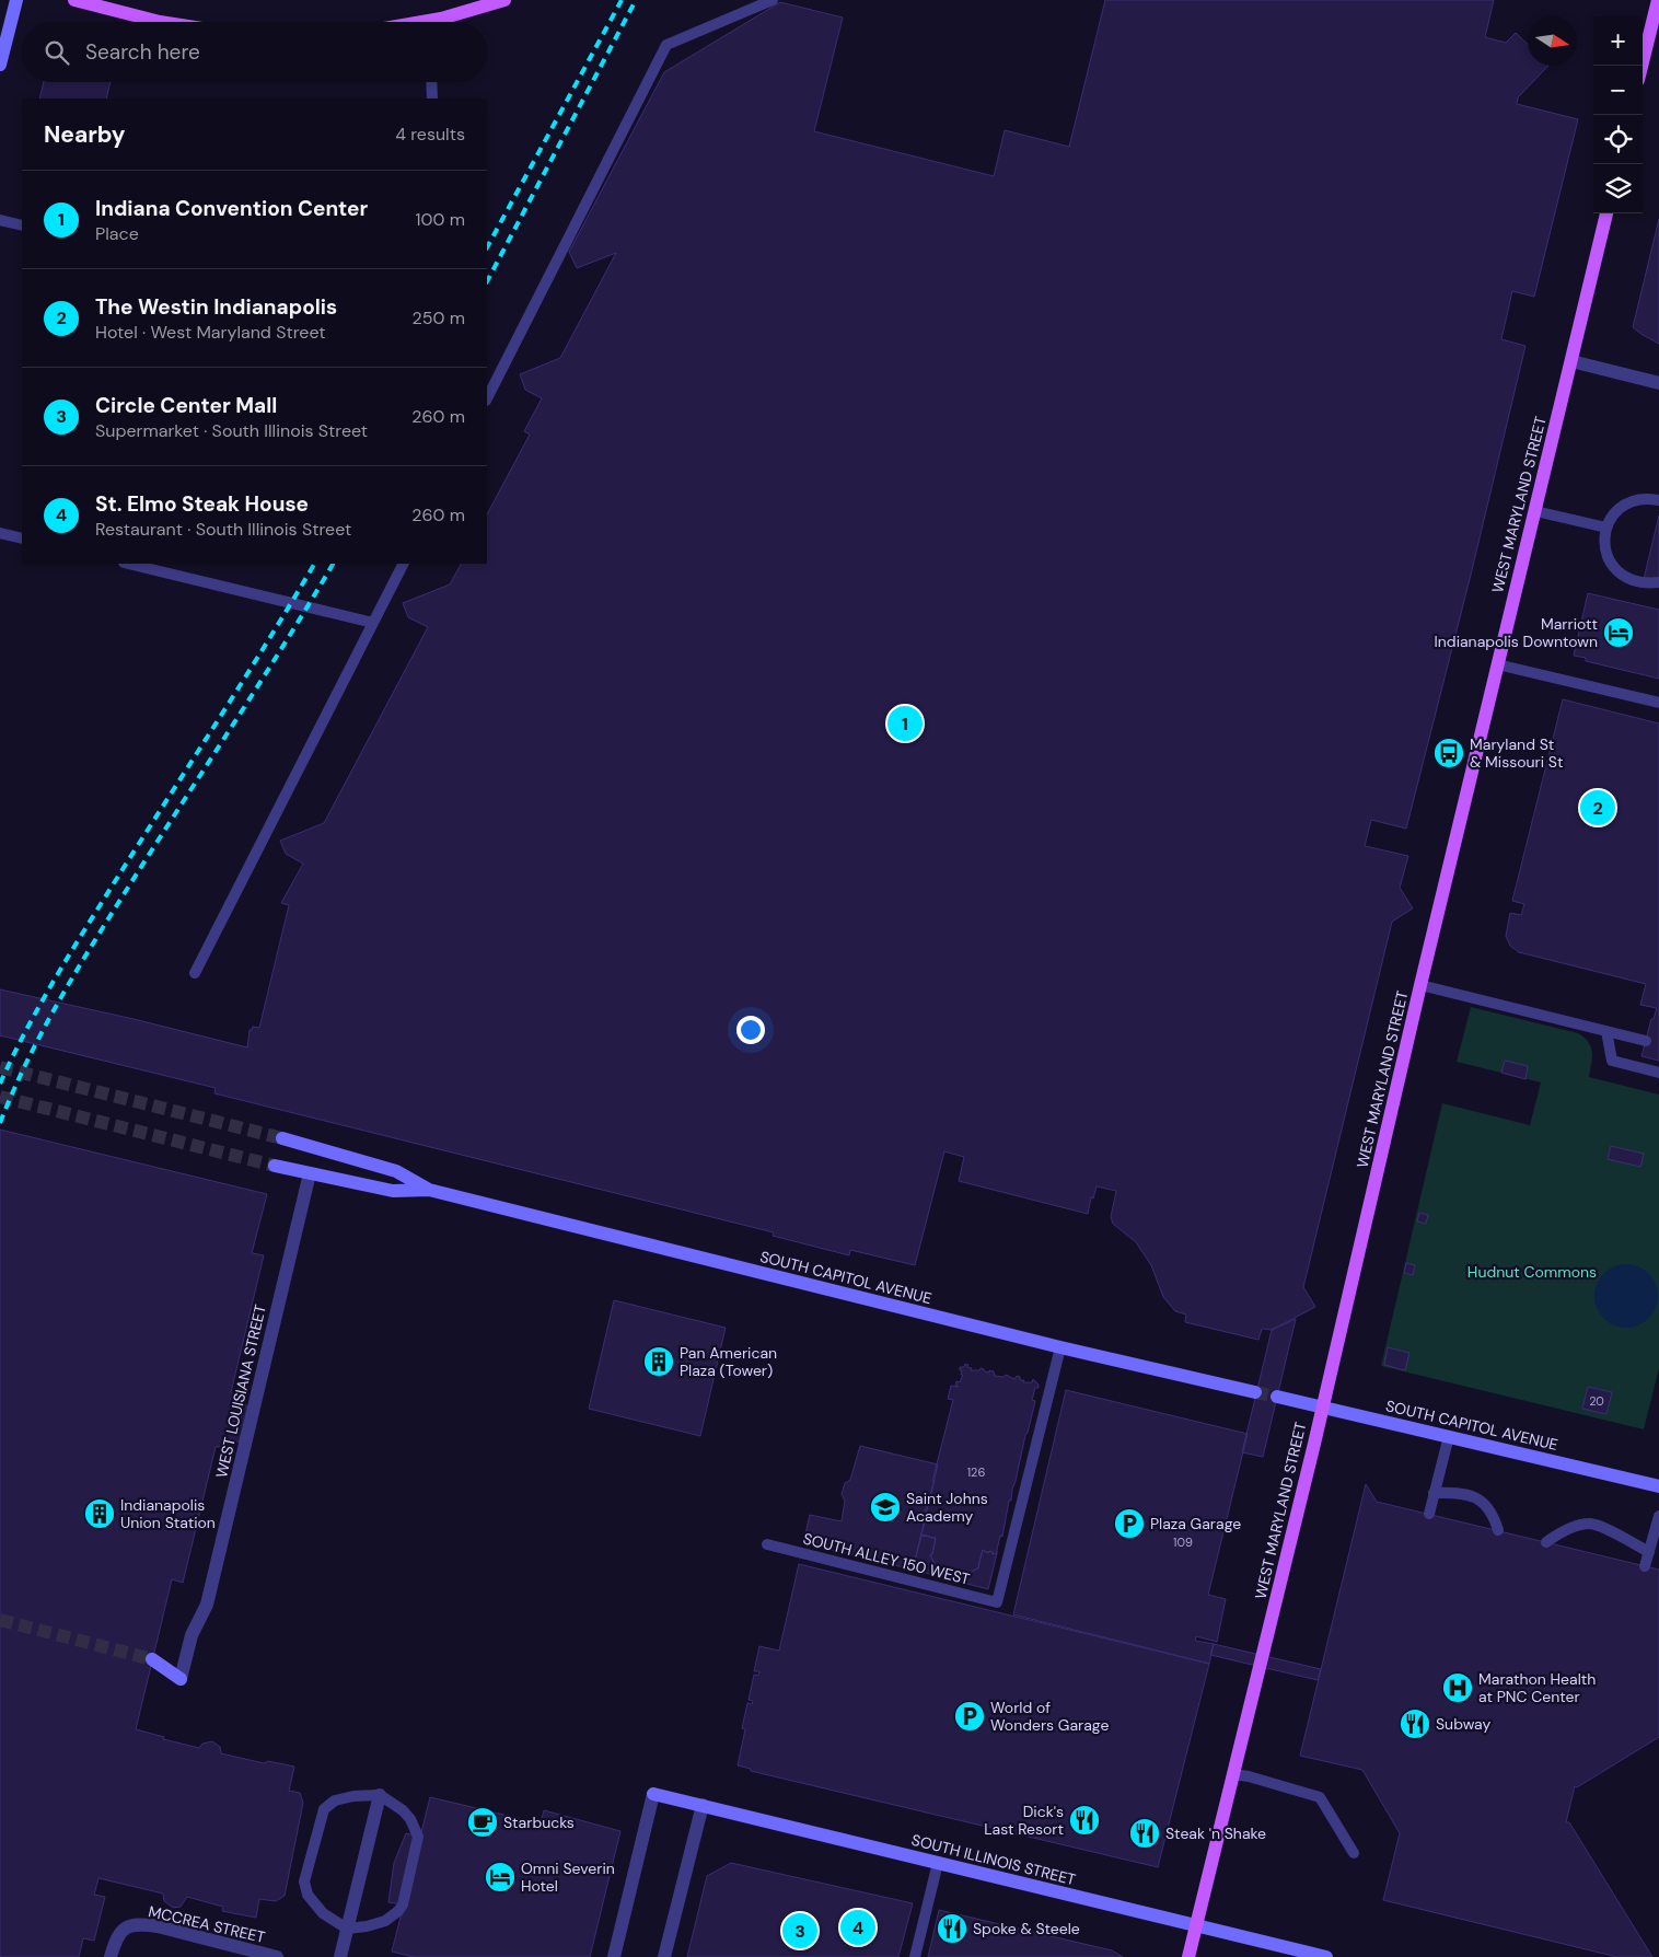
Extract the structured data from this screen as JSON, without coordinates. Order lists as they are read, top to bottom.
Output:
{
  "streets": {
    "main road": ["WEST MARYLAND STREET", "SOUTH CAPITOL AVENUE", "SOUTH ILLINOIS STREET"],
    "street": ["WEST LOUISIANA STREET", "MCCREA STREET"],
    "lane": ["SOUTH ALLEY 150 WEST"]
  },
  "crossings": [
    ["WEST MARYLAND STREET", "SOUTH CAPITOL AVENUE"],
    ["WEST MARYLAND STREET", "SOUTH ILLINOIS STREET"],
    ["SOUTH CAPITOL AVENUE", "WEST LOUISIANA STREET"],
    ["SOUTH CAPITOL AVENUE", "SOUTH ALLEY 150 WEST"]
  ],
  "parks": ["Hudnut Commons"],
  "places": {
    "hotel": ["Marriott Indianapolis Downtown", "Omni Severin Hotel"],
    "bus stop": ["Maryland St & Missouri St"],
    "building": ["Pan American Plaza (Tower)", "Indianapolis Union Station"],
    "school or university": ["Saint Johns Academy"],
    "parking": ["Plaza Garage", "World of Wonders Garage"],
    "hospital": ["Marathon Health at PNC Center"],
    "restaurant": [
      "Subway",
      "Dick's Last Resort",
      "Steak 'n Shake",
      "Spoke & Steele"
    ],
    "cafe": ["Starbucks"]
  },
  "house_numbers": ["20", "126", "109"],
  "north": "right",
  "page": {
    "map_buttons": ["+", "−"],
    "search": "Search here",
    "heading": ["Nearby", "4 results"],
    "list": [
      {
        "mark": "1",
        "name": "Indiana Convention Center",
        "note": "Place",
        "value": "100 m"
      },
      {
        "mark": "2",
        "name": "The Westin Indianapolis",
        "note": "Hotel · West Maryland Street",
        "value": "250 m"
      },
      {
        "mark": "3",
        "name": "Circle Center Mall",
        "note": "Supermarket · South Illinois Street",
        "value": "260 m"
      },
      {
        "mark": "4",
        "name": "St. Elmo Steak House",
        "note": "Restaurant · South Illinois Street",
        "value": "260 m"
      }
    ],
    "pins": [
      "1",
      "2",
      "4",
      "3"
    ]
  }
}
